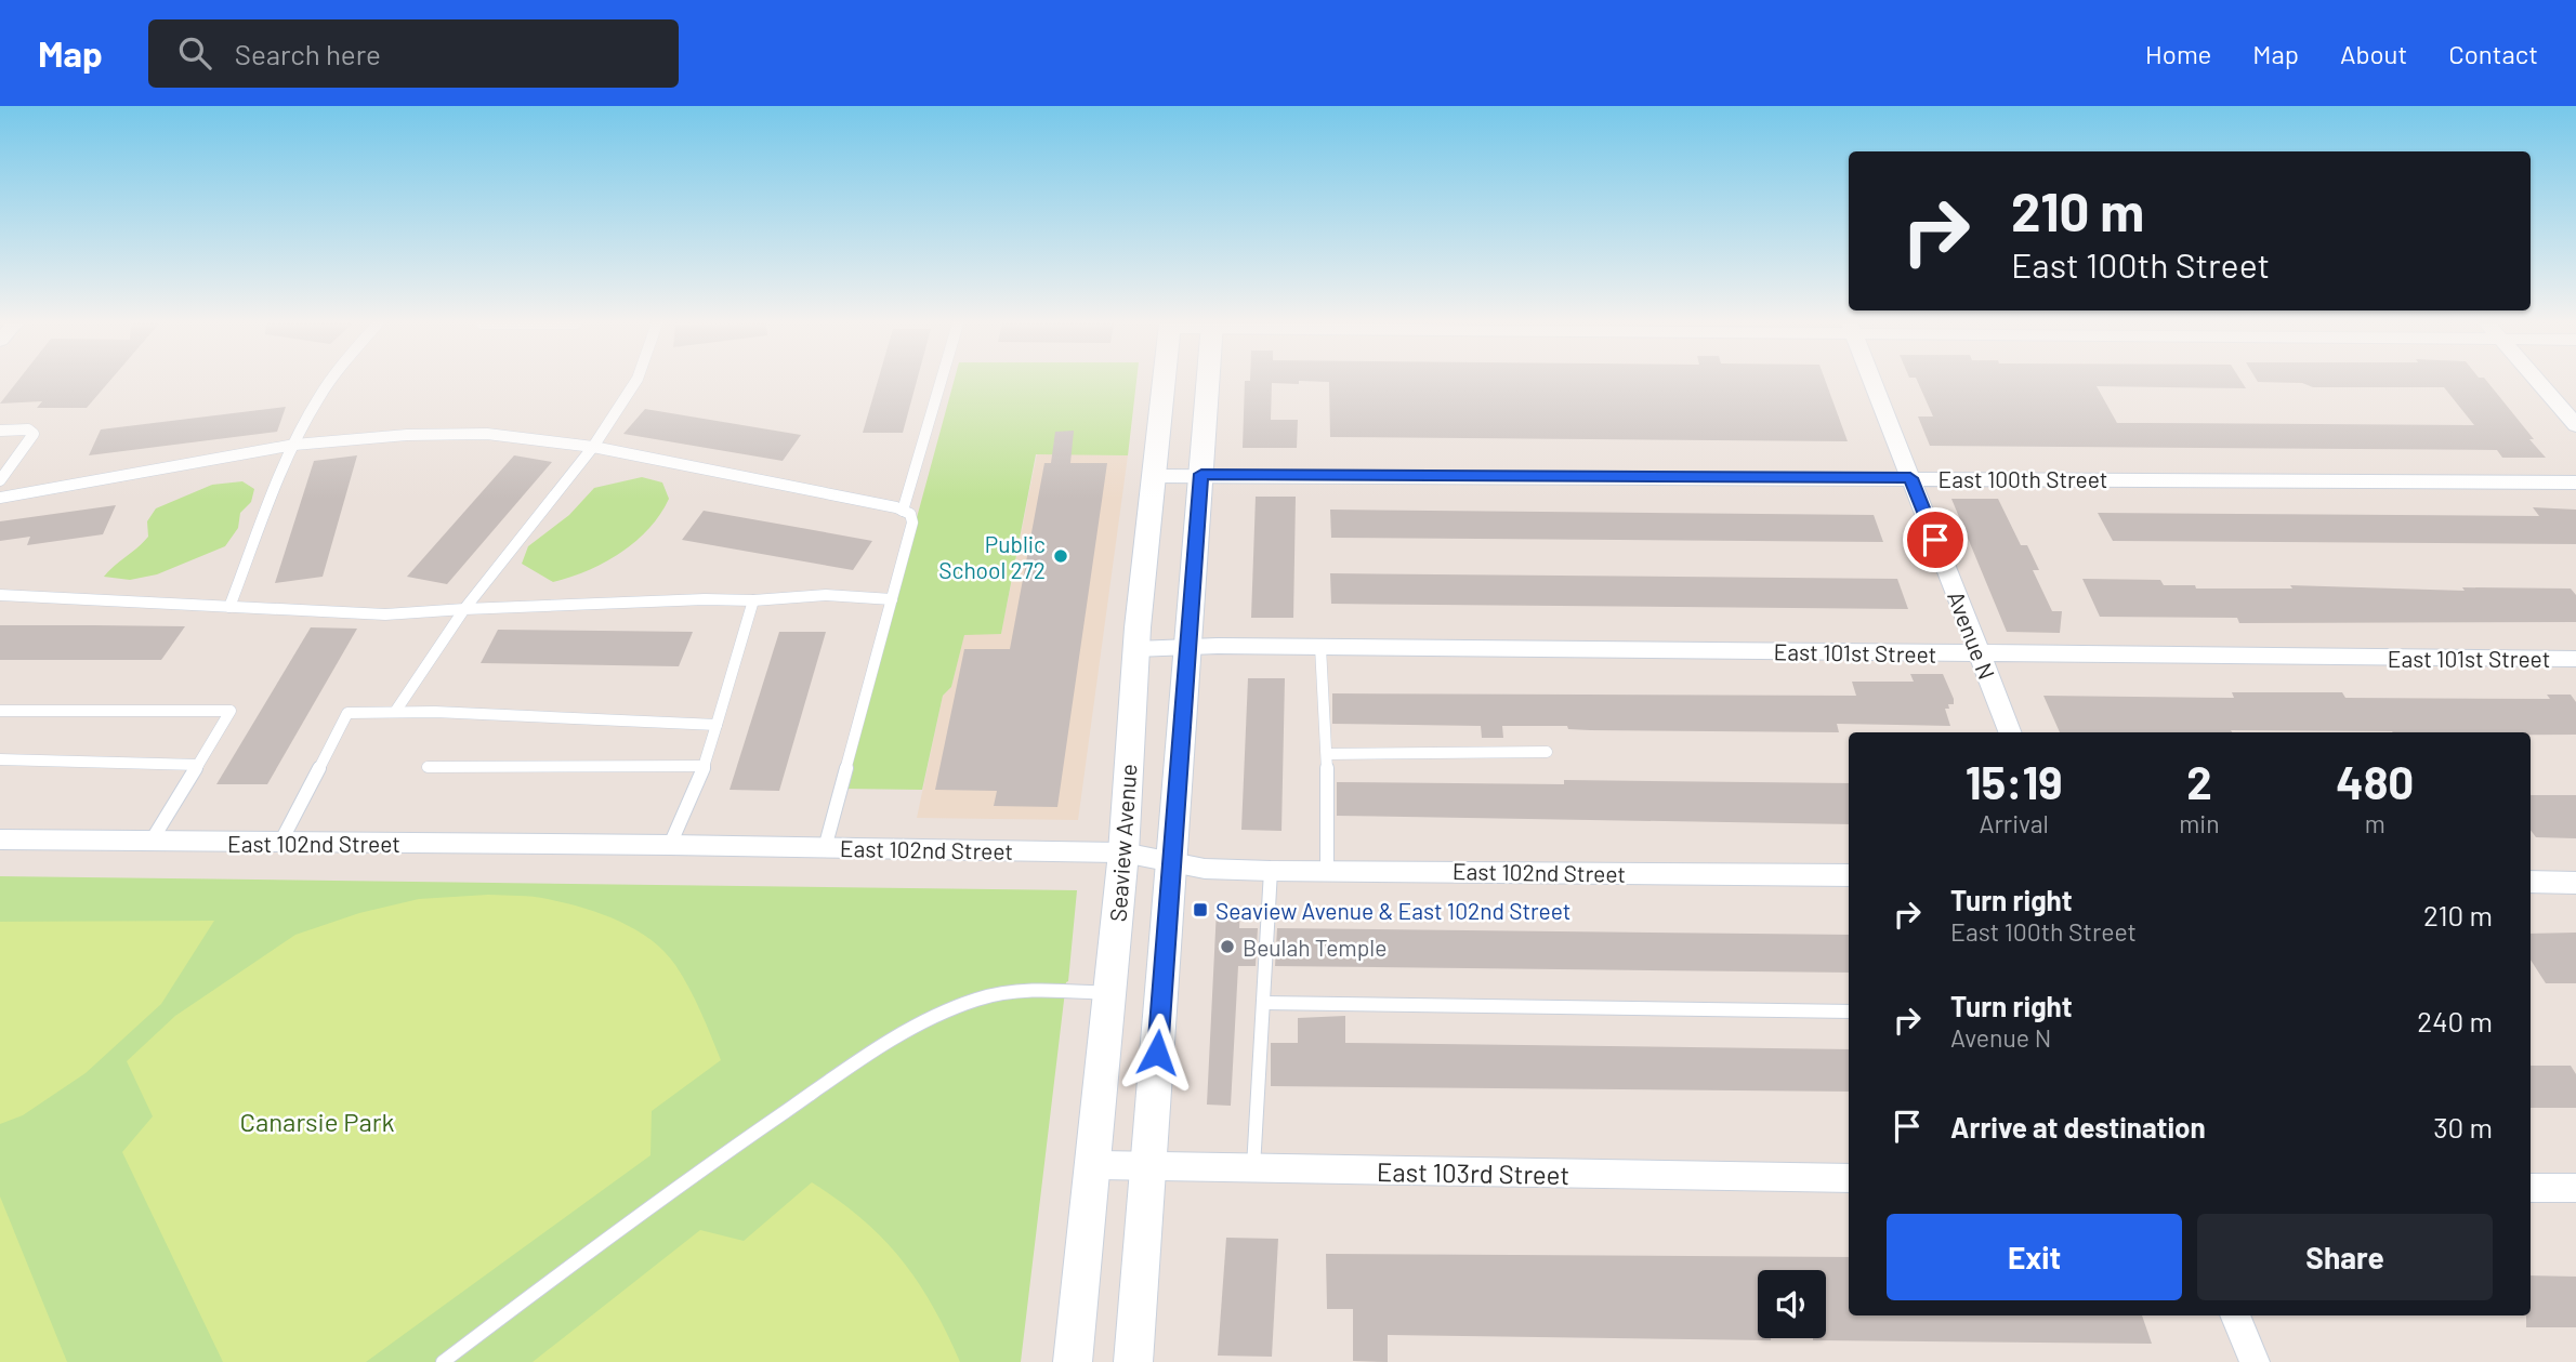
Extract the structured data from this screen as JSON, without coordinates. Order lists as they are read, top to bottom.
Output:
{
  "streets": {
    "street": [
      "East 100th Street",
      "Avenue N",
      "East 101st Street",
      "East 102nd Street",
      "Seaview Avenue",
      "East 103rd Street"
    ]
  },
  "crossings": [
    ["East 100th Street", "Avenue N"],
    ["East 100th Street", "Seaview Avenue"],
    ["Avenue N", "East 101st Street"],
    ["East 101st Street", "Seaview Avenue"],
    ["East 102nd Street", "Seaview Avenue"],
    ["Seaview Avenue", "East 103rd Street"]
  ],
  "parks": ["Canarsie Park"],
  "places": {
    "other": ["Public School 272", "Beulah Temple"],
    "transit": ["Seaview Avenue & East 102nd Street"]
  },
  "page": {
    "header": "Map",
    "search": "Search here",
    "nav": [
      "Home",
      "Map",
      "About",
      "Contact"
    ],
    "turn": ["210 m", "East 100th Street"],
    "eta": [
      "15:19",
      "Arrival",
      "2",
      "min",
      "480",
      "m"
    ],
    "list": [
      {
        "name": "Turn right",
        "note": "East 100th Street",
        "value": "210 m"
      },
      {
        "name": "Turn right",
        "note": "Avenue N",
        "value": "240 m"
      },
      {
        "name": "Arrive at destination",
        "value": "30 m"
      }
    ],
    "buttons": ["Exit", "Share"]
  }
}
